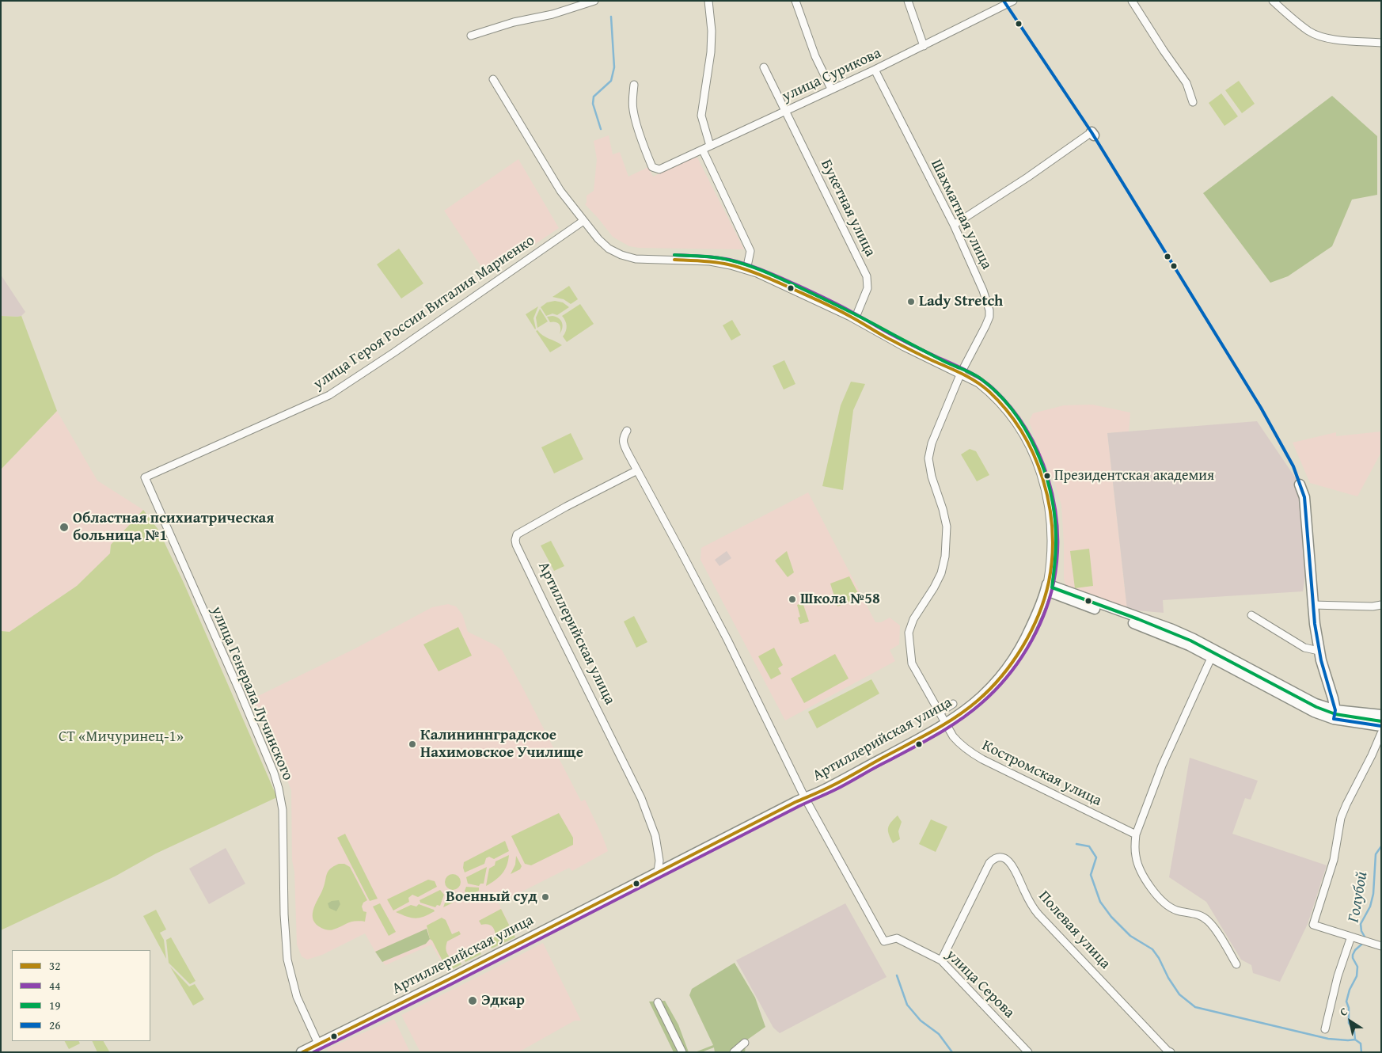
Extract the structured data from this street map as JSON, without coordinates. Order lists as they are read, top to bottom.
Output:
{
  "streets": {
    "main road": ["Артиллерийская улица"],
    "street": [
      "улица Сурикова",
      "Букетная улица",
      "Шахматная улица",
      "улица Героя России Виталия Мариенко",
      "улица Генерала Лучинского",
      "Костромская улица",
      "Полевая улица",
      "улица Серова"
    ]
  },
  "crossings": [
    ["улица Сурикова", "Букетная улица"],
    ["улица Сурикова", "Шахматная улица"],
    ["Букетная улица", "Артиллерийская улица"],
    ["Шахматная улица", "Артиллерийская улица"],
    ["Шахматная улица", "Костромская улица"],
    ["улица Героя России Виталия Мариенко", "Артиллерийская улица"],
    ["улица Героя России Виталия Мариенко", "улица Генерала Лучинского"],
    ["Артиллерийская улица", "улица Генерала Лучинского"],
    ["Артиллерийская улица", "Костромская улица"],
    ["Артиллерийская улица", "улица Серова"],
    ["Полевая улица", "улица Серова"]
  ],
  "water": ["Голубой"],
  "parks": ["СТ «Мичуринец-1»"],
  "places": [
    "Lady Stretch",
    "Президентская академия",
    "Областная психиатрическая больница №1",
    "Школа №58",
    "Калининнградское Нахимовское Училище",
    "Военный суд",
    "Эдкар"
  ],
  "lines": [
    "transit line 26",
    "transit line 44",
    "transit line 19",
    "transit line 32"
  ],
  "legend": [
    "32",
    "44",
    "19",
    "26"
  ],
  "north": "top left"
}
